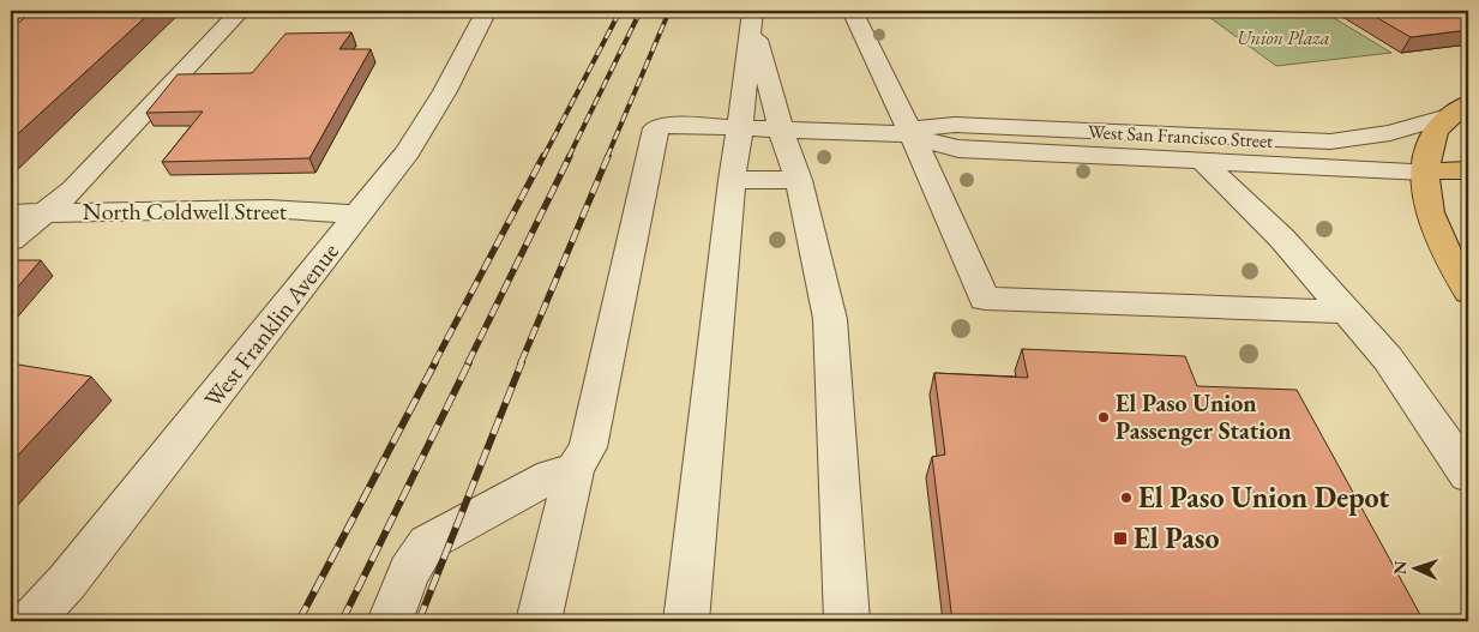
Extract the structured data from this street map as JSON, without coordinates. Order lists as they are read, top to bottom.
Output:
{
  "streets": {
    "street": ["West San Francisco Street", "North Coldwell Street", "West Franklin Avenue"]
  },
  "crossings": [
    ["North Coldwell Street", "West Franklin Avenue"]
  ],
  "parks": ["Union Plaza"],
  "places": {
    "other": ["El Paso Union Passenger Station", "El Paso Union Depot"],
    "transit": ["El Paso"]
  },
  "north": "left"
}
